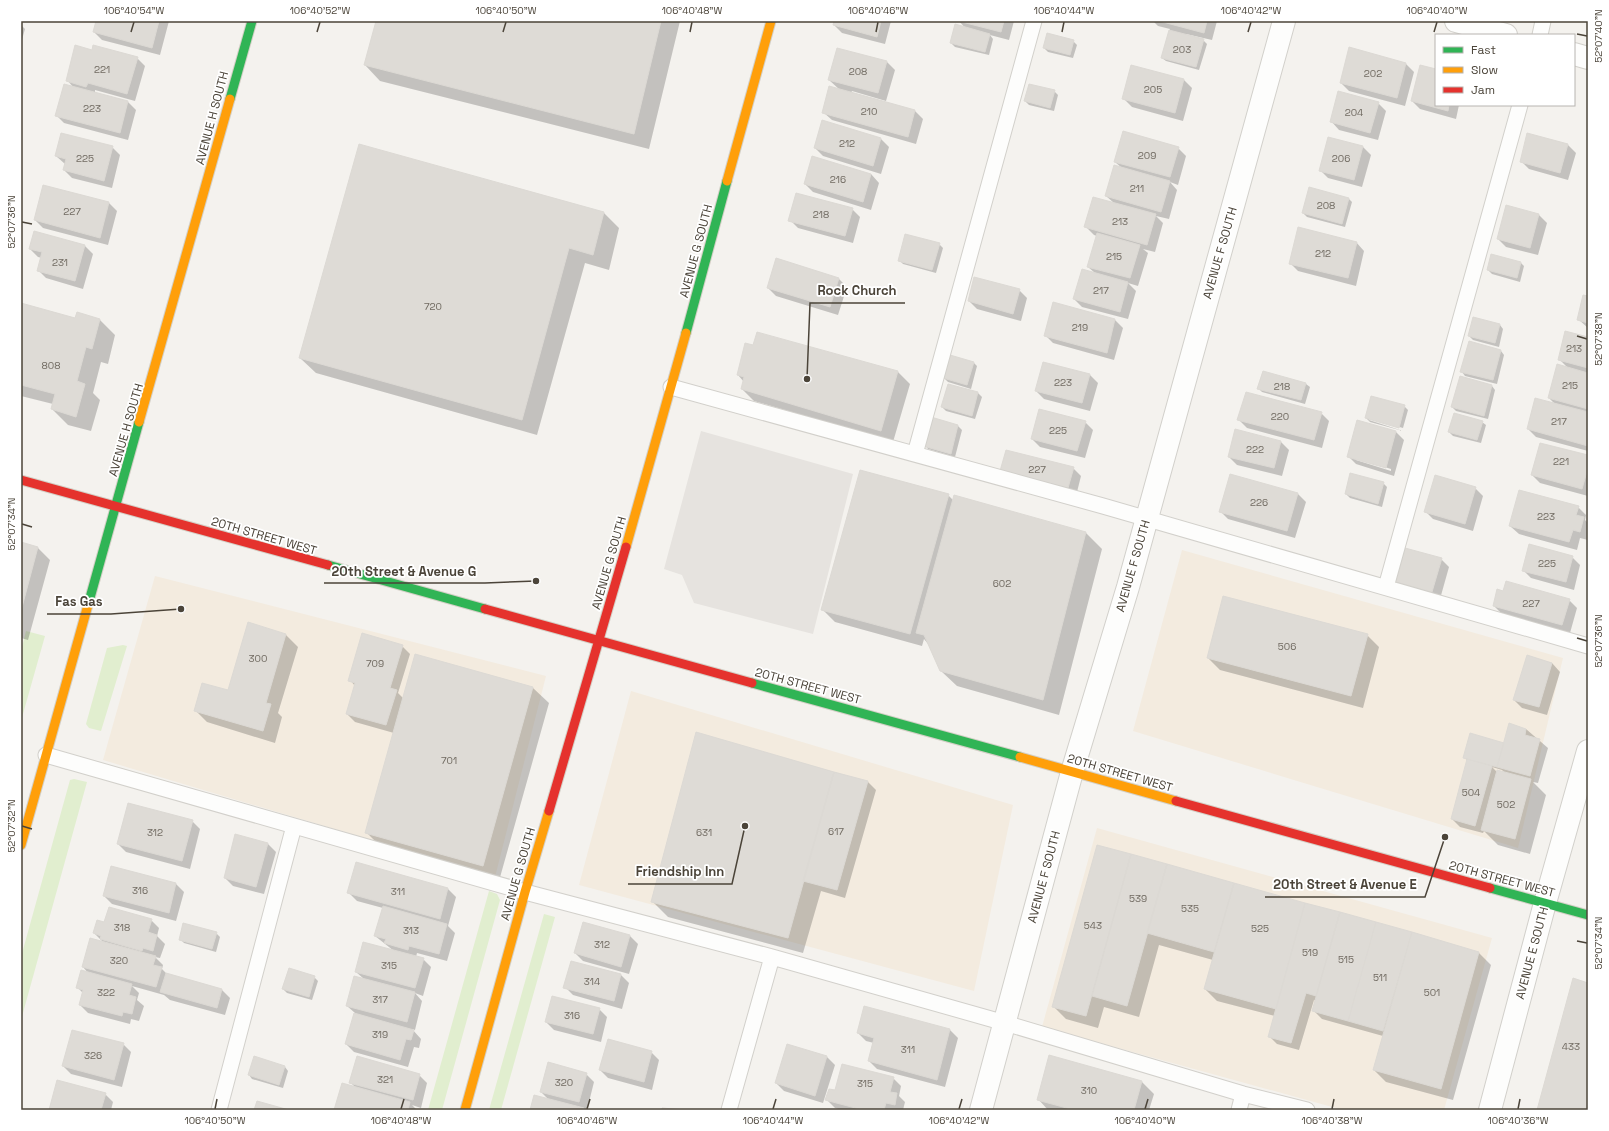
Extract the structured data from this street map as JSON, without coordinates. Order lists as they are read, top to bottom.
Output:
{
  "streets": {
    "street": [
      "AVENUE H SOUTH",
      "AVENUE G SOUTH",
      "AVENUE F SOUTH",
      "20TH STREET WEST",
      "AVENUE E SOUTH"
    ]
  },
  "crossings": [
    ["AVENUE H SOUTH", "20TH STREET WEST"],
    ["AVENUE G SOUTH", "20TH STREET WEST"],
    ["AVENUE F SOUTH", "20TH STREET WEST"],
    ["20TH STREET WEST", "AVENUE E SOUTH"]
  ],
  "places": [
    "Rock Church",
    "20th Street & Avenue G",
    "Fas Gas",
    "Friendship Inn",
    "20th Street & Avenue E"
  ],
  "house_numbers": [
    "203",
    "221",
    "208",
    "202",
    "205",
    "223",
    "210",
    "204",
    "212",
    "209",
    "225",
    "206",
    "216",
    "211",
    "208",
    "227",
    "218",
    "213",
    "212",
    "215",
    "231",
    "217",
    "720",
    "219",
    "213",
    "808",
    "223",
    "215",
    "218",
    "220",
    "217",
    "225",
    "222",
    "221",
    "227",
    "226",
    "223",
    "225",
    "602",
    "227",
    "506",
    "300",
    "709",
    "701",
    "504",
    "502",
    "617",
    "312",
    "631",
    "316",
    "311",
    "539",
    "535",
    "543",
    "318",
    "525",
    "313",
    "312",
    "519",
    "515",
    "320",
    "315",
    "511",
    "314",
    "322",
    "501",
    "317",
    "316",
    "319",
    "433",
    "311",
    "326",
    "321",
    "320",
    "315",
    "310"
  ],
  "legend": ["Fast", "Slow", "Jam"],
  "coordinates": [
    "106°40'54\"W",
    "106°40'52\"W",
    "106°40'50\"W",
    "106°40'48\"W",
    "106°40'46\"W",
    "106°40'44\"W",
    "106°40'42\"W",
    "106°40'40\"W",
    "52°07'40\"N",
    "52°07'36\"N",
    "52°07'38\"N",
    "52°07'34\"N",
    "52°07'32\"N",
    "106°40'38\"W",
    "106°40'36\"W"
  ]
}
